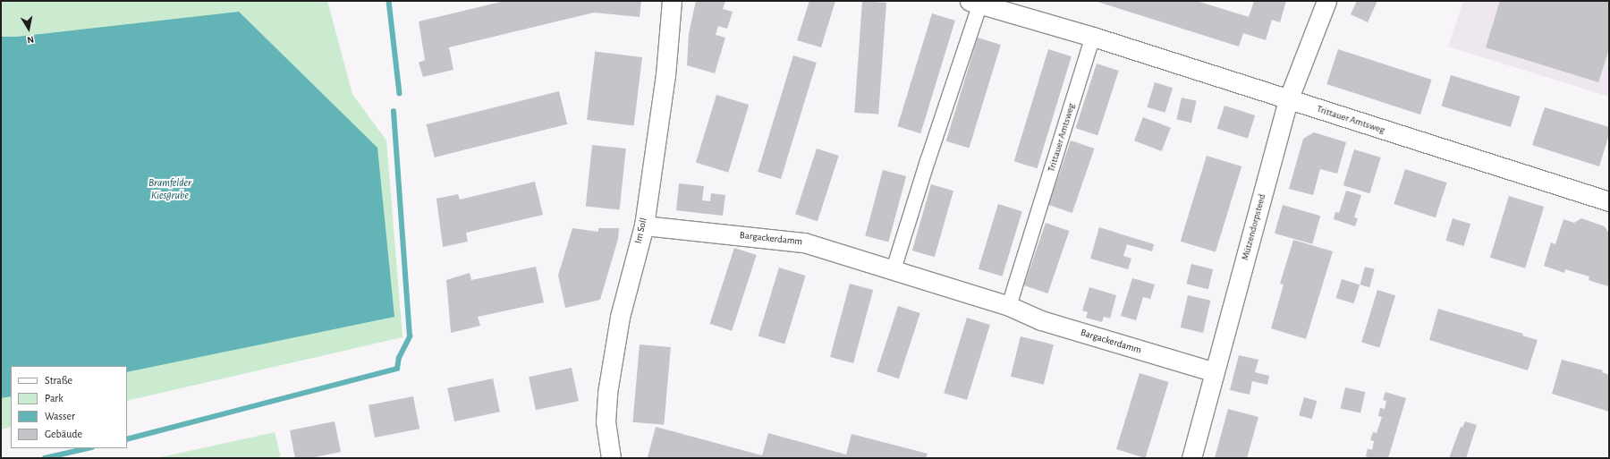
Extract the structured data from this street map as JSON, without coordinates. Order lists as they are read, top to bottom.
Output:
{
  "streets": {
    "street": [
      "Trittauer Amtsweg",
      "Mützendorpsteed",
      "Im Soll",
      "Bargackerdamm"
    ]
  },
  "crossings": [
    ["Trittauer Amtsweg", "Mützendorpsteed"],
    ["Trittauer Amtsweg", "Bargackerdamm"],
    ["Mützendorpsteed", "Bargackerdamm"],
    ["Im Soll", "Bargackerdamm"]
  ],
  "water": ["Bramfelder Kiesgrube"],
  "legend": [
    "Straße",
    "Park",
    "Wasser",
    "Gebäude"
  ],
  "north": "bottom"
}
